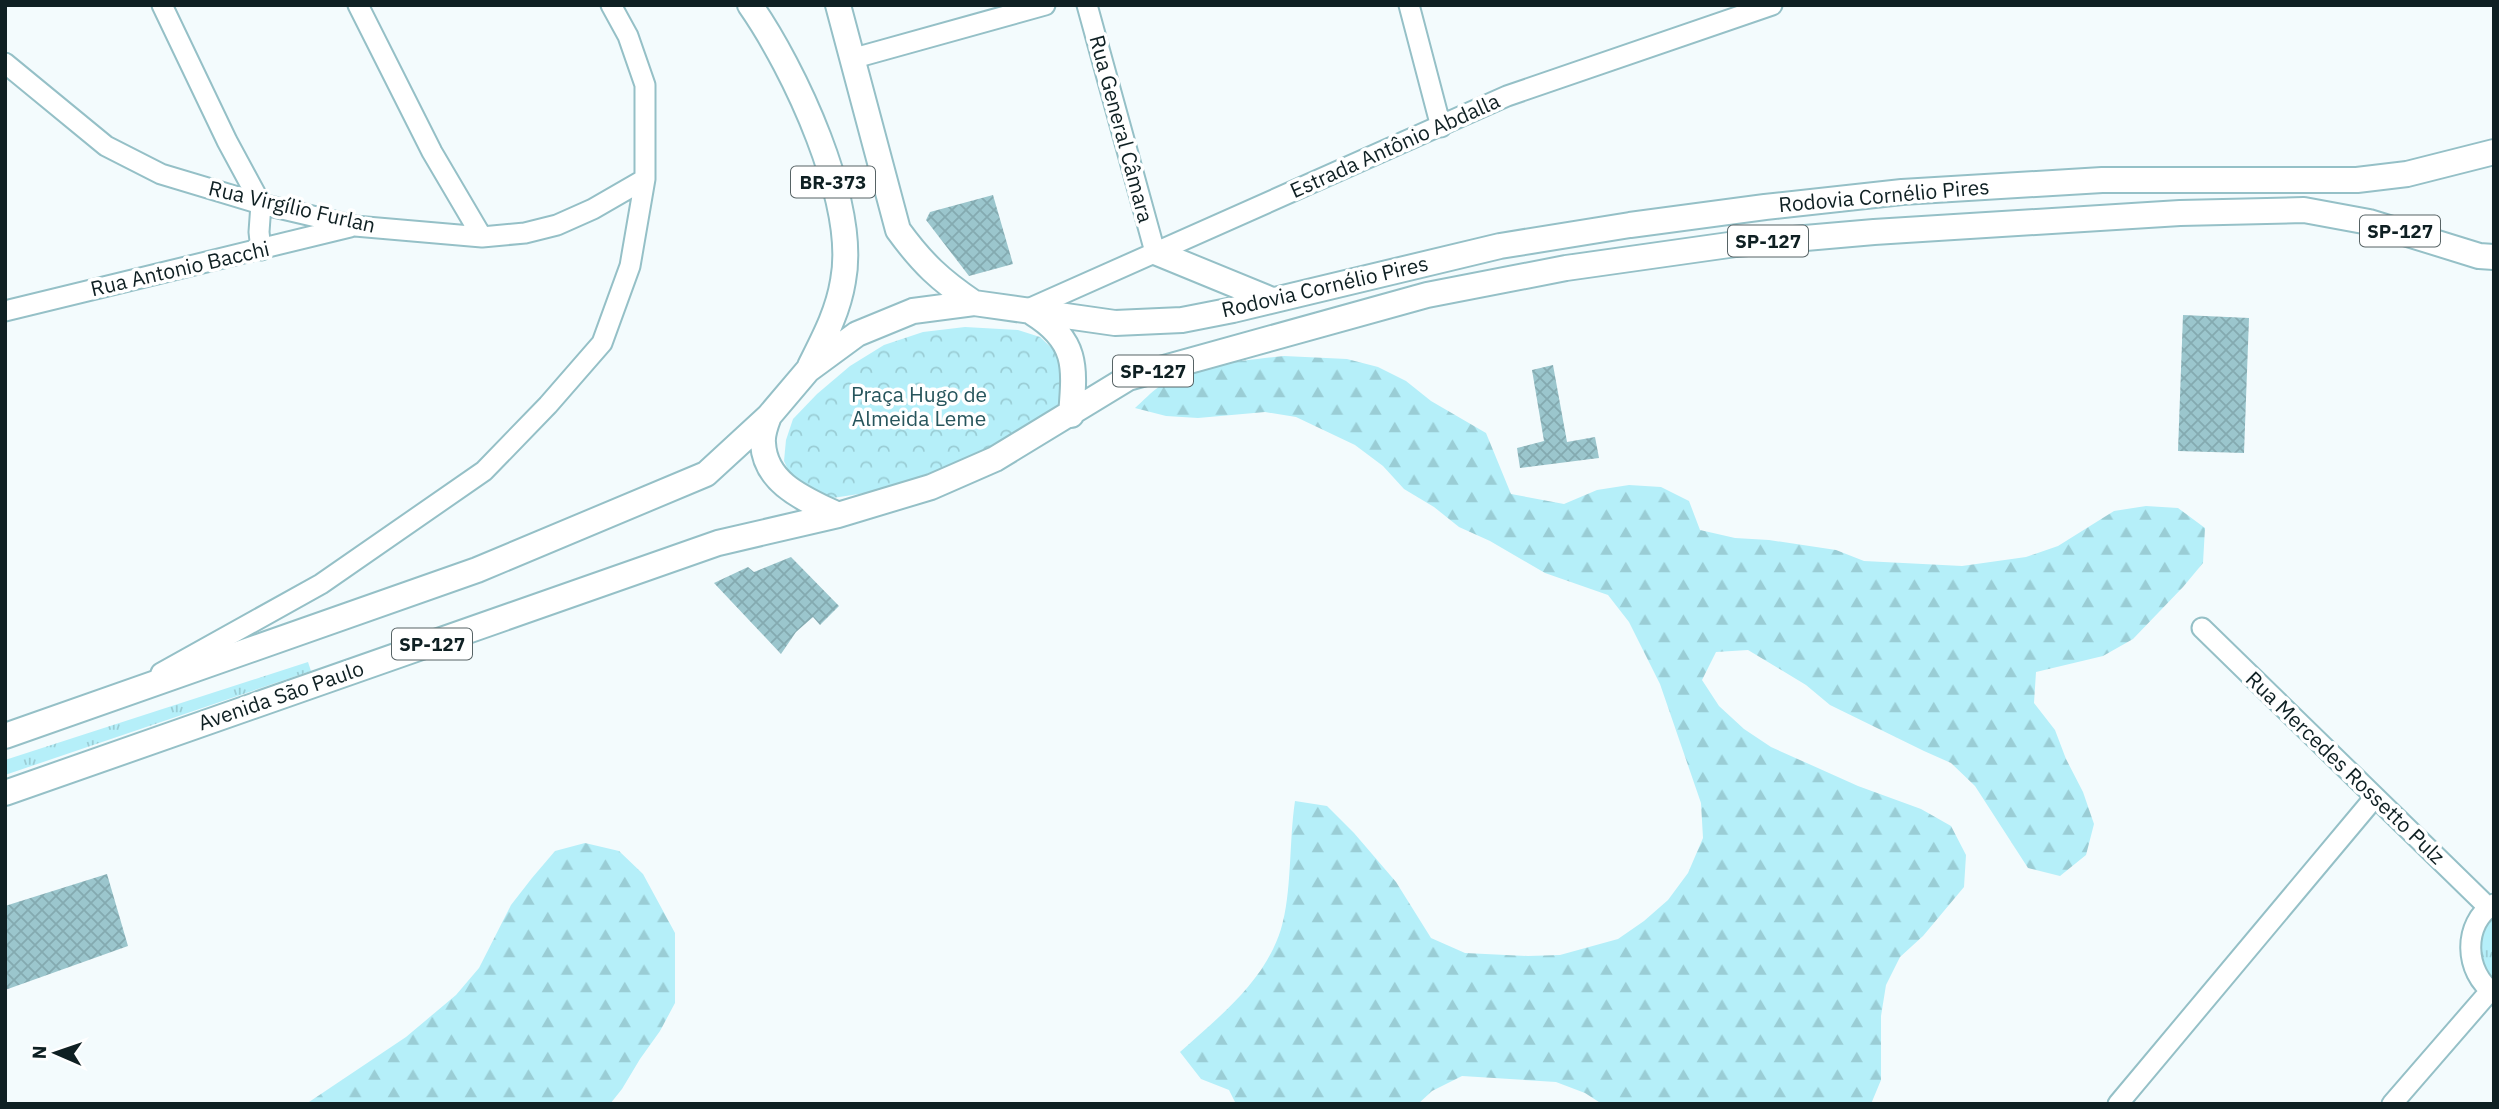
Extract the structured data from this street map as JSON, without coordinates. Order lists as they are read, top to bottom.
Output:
{
  "streets": {
    "main road": [
      "BR-373",
      "Rodovia Cornélio Pires",
      "SP-127",
      "Avenida São Paulo"
    ],
    "street": [
      "Rua General Câmara",
      "Estrada Antônio Abdalla",
      "Rua Virgílio Furlan",
      "Rua Antonio Bacchi",
      "Rua Mercedes Rossetto Pulz"
    ]
  },
  "crossings": [
    ["Rua General Câmara", "Estrada Antônio Abdalla"],
    ["Estrada Antônio Abdalla", "Rodovia Cornélio Pires"],
    ["Estrada Antônio Abdalla", "SP-127"],
    ["BR-373", "SP-127"],
    ["Rodovia Cornélio Pires", "SP-127"],
    ["Rua Virgílio Furlan", "Rua Antonio Bacchi"],
    ["SP-127", "Avenida São Paulo"]
  ],
  "parks": ["Praça Hugo de Almeida Leme"],
  "north": "left"
}
